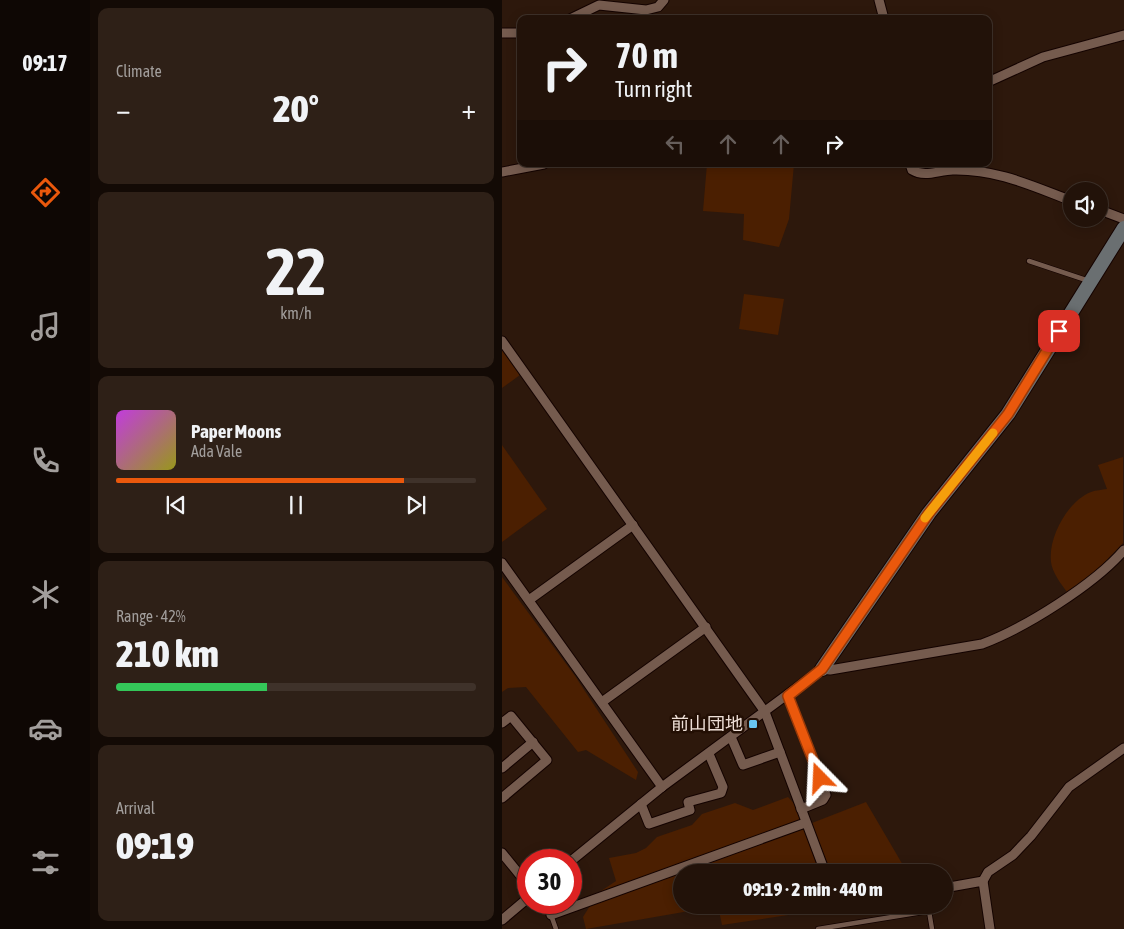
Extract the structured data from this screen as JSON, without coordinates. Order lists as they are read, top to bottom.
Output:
{
  "places": {
    "transit": ["前山団地"]
  },
  "page": {
    "tabs": "09:17",
    "tile": [
      "Climate",
      ["22", "km/h"],
      ["Range · 42%", "210 km"],
      ["Arrival", "09:19"]
    ],
    "turn": ["70 m", "Turn right"],
    "heat": ["−", "20°", "+"],
    "song": ["Paper Moons", "Ada Vale"],
    "limit": "30",
    "trip": "09:19 · 2 min · 440 m"
  }
}
